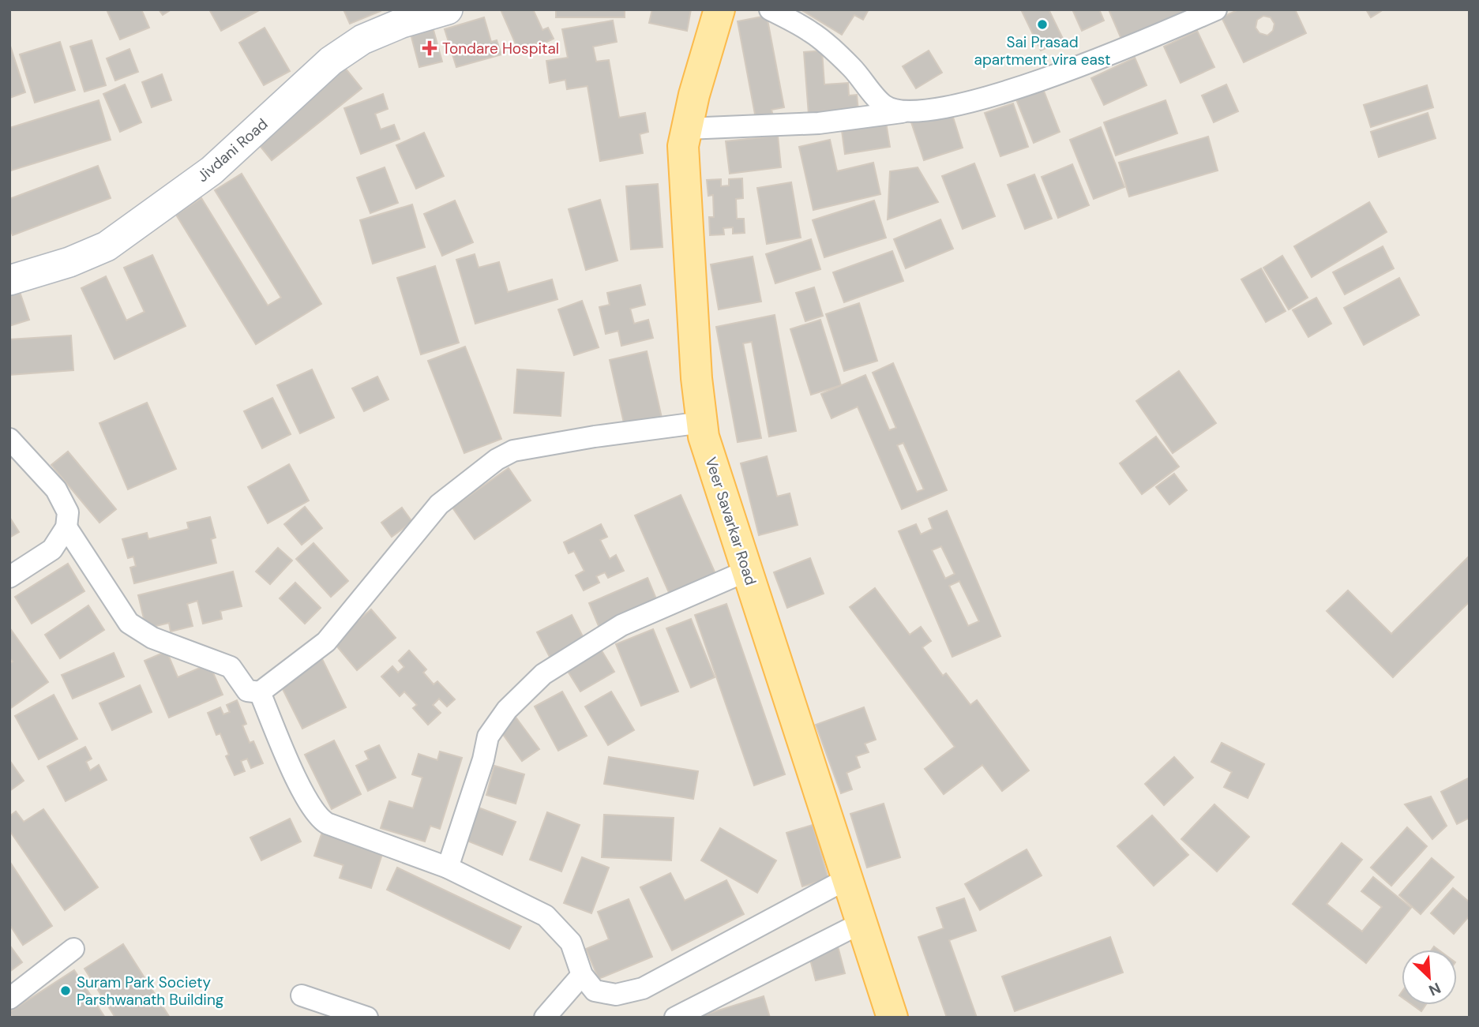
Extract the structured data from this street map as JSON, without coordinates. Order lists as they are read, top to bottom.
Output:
{
  "streets": {
    "main road": ["Jivdani Road", "Veer Savarkar Road"]
  },
  "places": {
    "other": ["Sai Prasad apartment vira east", "Suram Park Society Parshwanath Building"],
    "health": ["Tondare Hospital"]
  },
  "north": "bottom right"
}
